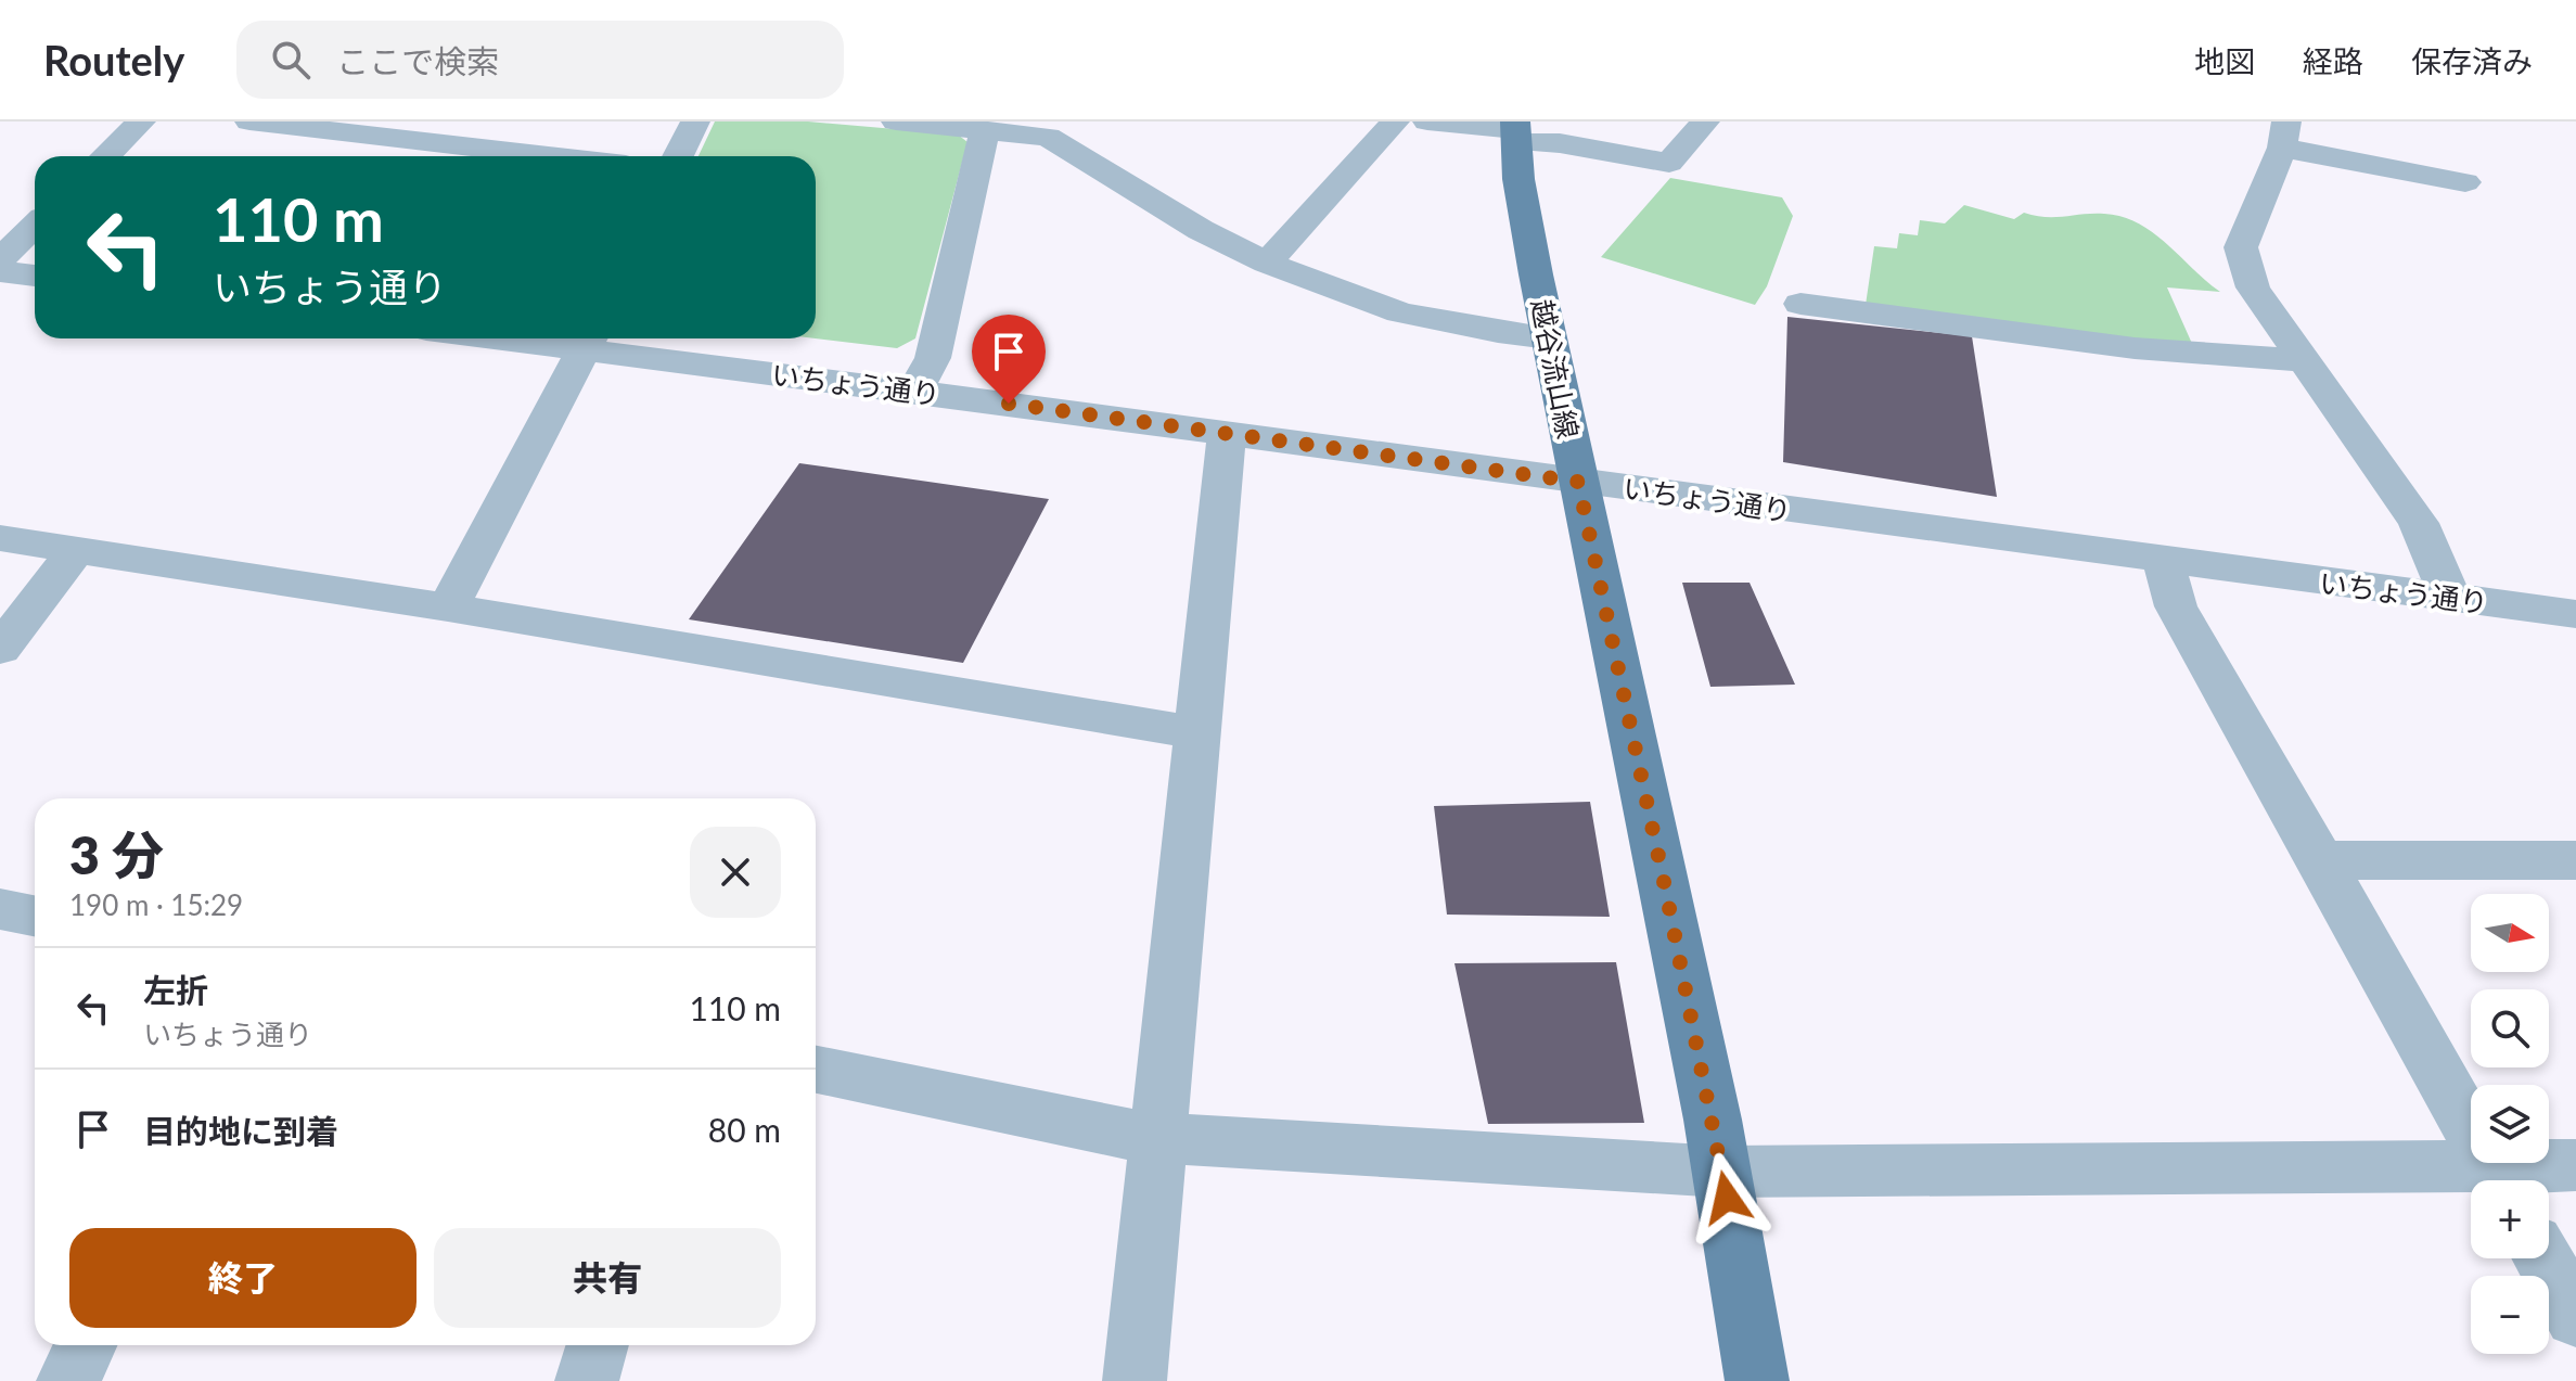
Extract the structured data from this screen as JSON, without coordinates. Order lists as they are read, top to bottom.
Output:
{
  "streets": {
    "main road": ["越谷流山線"],
    "street": ["いちょう通り"]
  },
  "crossings": [
    ["越谷流山線", "いちょう通り"]
  ],
  "north": "right",
  "page": {
    "header": "Routely",
    "search": "ここで検索",
    "nav": ["地図", "経路", "保存済み"],
    "turn": ["110 m", "いちょう通り"],
    "heading": ["3 分", "190 m · 15:29"],
    "map_buttons": ["+", "−"],
    "list": [
      {
        "name": "左折",
        "note": "いちょう通り",
        "value": "110 m"
      },
      {
        "name": "目的地に到着",
        "value": "80 m"
      }
    ],
    "buttons": ["終了", "共有"]
  }
}
